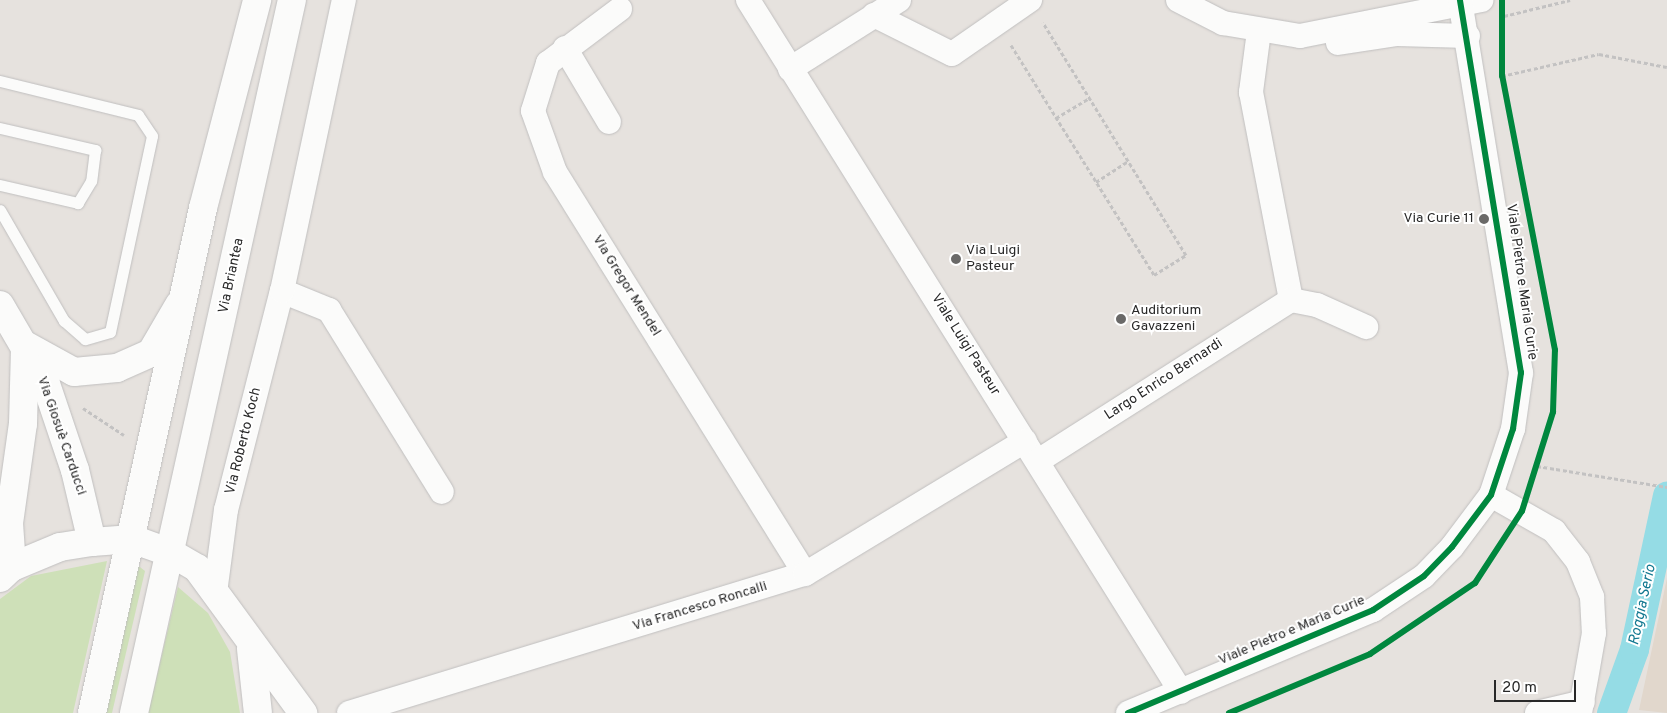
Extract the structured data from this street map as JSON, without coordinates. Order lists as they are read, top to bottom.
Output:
{
  "streets": {
    "main road": ["Via Briantea", "Via Giosuè Carducci"],
    "street": [
      "Viale Pietro e Maria Curie",
      "Via Gregor Mendel",
      "Viale Luigi Pasteur",
      "Largo Enrico Bernardi",
      "Via Roberto Koch",
      "Via Francesco Roncalli"
    ]
  },
  "crossings": [
    ["Via Briantea", "Via Giosuè Carducci"],
    ["Viale Pietro e Maria Curie", "Viale Luigi Pasteur"],
    ["Via Gregor Mendel", "Via Francesco Roncalli"],
    ["Viale Luigi Pasteur", "Largo Enrico Bernardi"],
    ["Viale Luigi Pasteur", "Via Francesco Roncalli"],
    ["Largo Enrico Bernardi", "Via Francesco Roncalli"],
    ["Via Giosuè Carducci", "Via Roberto Koch"]
  ],
  "water": ["Roggia Serio"],
  "places": ["Via Curie 11", "Via Luigi Pasteur", "Auditorium Gavazzeni"],
  "scale_bar": "20 m"
}
